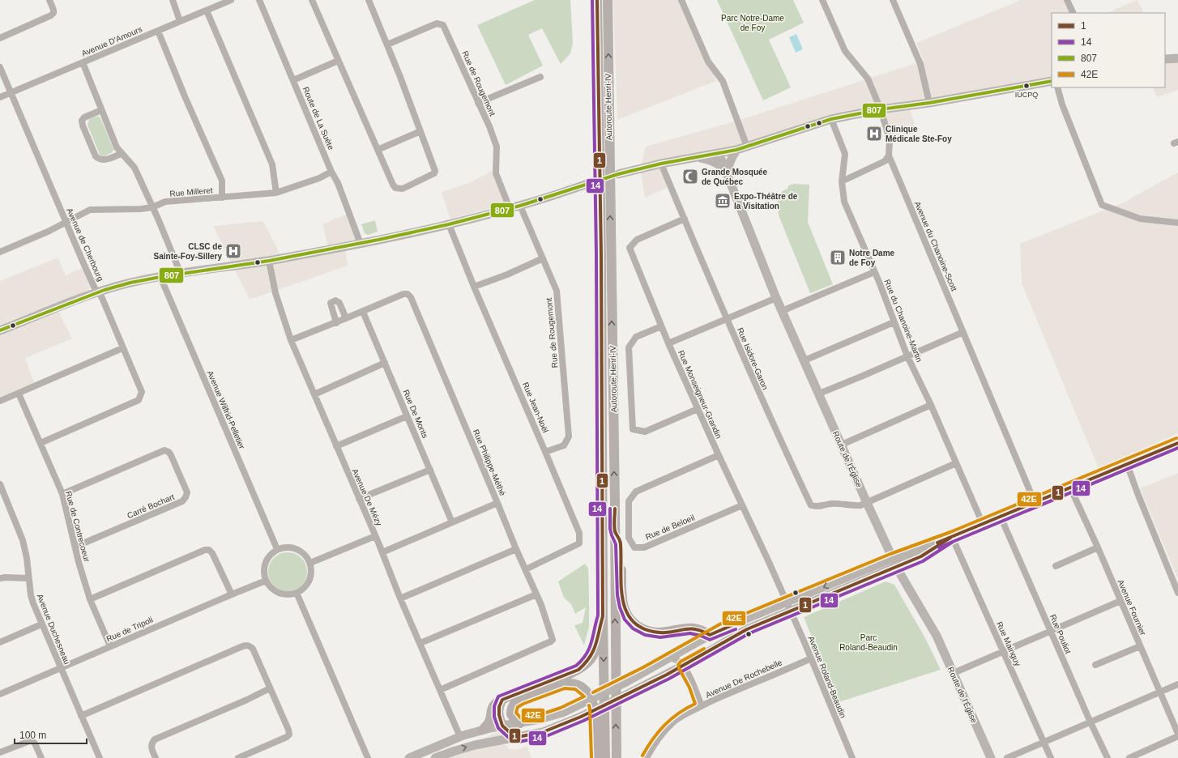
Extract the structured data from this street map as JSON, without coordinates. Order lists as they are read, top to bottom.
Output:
{
  "streets": {
    "highway": ["Autoroute Henri-IV"],
    "main road": ["Route de l'Église"],
    "street": [
      "Avenue D'Amours",
      "Rue de Rougemont",
      "Route de La Suète",
      "Rue Milleret",
      "Avenue de Cherbourg",
      "Avenue du Chanoine-Scott",
      "Rue du Chanoine-Martin",
      "Rue Isidore-Garon",
      "Rue Monseigneur-Grandin",
      "Rue Jean-Noël",
      "Avenue Wilfrid-Pelletier",
      "Rue De Monts",
      "Rue Philippe-Méthé",
      "Avenue De Mézy",
      "Carré Bochart",
      "Rue de Contrecoeur",
      "Rue de Beloeil",
      "Avenue Fournier",
      "Avenue Duchesneau",
      "Rue de Tripoli",
      "Rue Pouliot",
      "Rue Mainguy",
      "Avenue Roland-Beaudin",
      "Avenue De Rochebelle"
    ]
  },
  "crossings": [
    ["Avenue D'Amours", "Avenue de Cherbourg"],
    ["Rue de Rougemont", "Rue Jean-Noël"],
    ["Route de La Suète", "Rue Milleret"],
    ["Rue Milleret", "Avenue de Cherbourg"],
    ["Avenue de Cherbourg", "Rue de Contrecoeur"],
    ["Rue Isidore-Garon", "Rue Monseigneur-Grandin"],
    ["Rue Isidore-Garon", "Route de l'Église"],
    ["Rue Monseigneur-Grandin", "Rue de Beloeil"],
    ["Rue Monseigneur-Grandin", "Avenue Roland-Beaudin"],
    ["Rue Jean-Noël", "Rue Philippe-Méthé"],
    ["Avenue Wilfrid-Pelletier", "Rue de Tripoli"],
    ["Rue De Monts", "Rue Philippe-Méthé"],
    ["Rue Philippe-Méthé", "Avenue De Mézy"],
    ["Carré Bochart", "Rue de Contrecoeur"],
    ["Rue de Contrecoeur", "Rue de Tripoli"],
    ["Avenue Duchesneau", "Rue de Tripoli"],
    ["Avenue Roland-Beaudin", "Avenue De Rochebelle"]
  ],
  "parks": ["Parc Notre-Dame de Foy", "Parc Roland-Beaudin"],
  "places": {
    "other": ["IUCPQ"],
    "hospital": ["Clinique Médicale Ste-Foy", "CLSC de Sainte-Foy-Sillery"],
    "mosque": ["Grande Mosquée de Québec"],
    "museum": ["Expo-Théâtre de la Visitation"],
    "building": ["Notre Dame de Foy"]
  },
  "lines": [
    "transit line 1",
    "transit line 14",
    "transit line 807",
    "transit line 42E"
  ],
  "legend": [
    "1",
    "14",
    "807",
    "42E"
  ],
  "scale_bar": "100 m"
}
